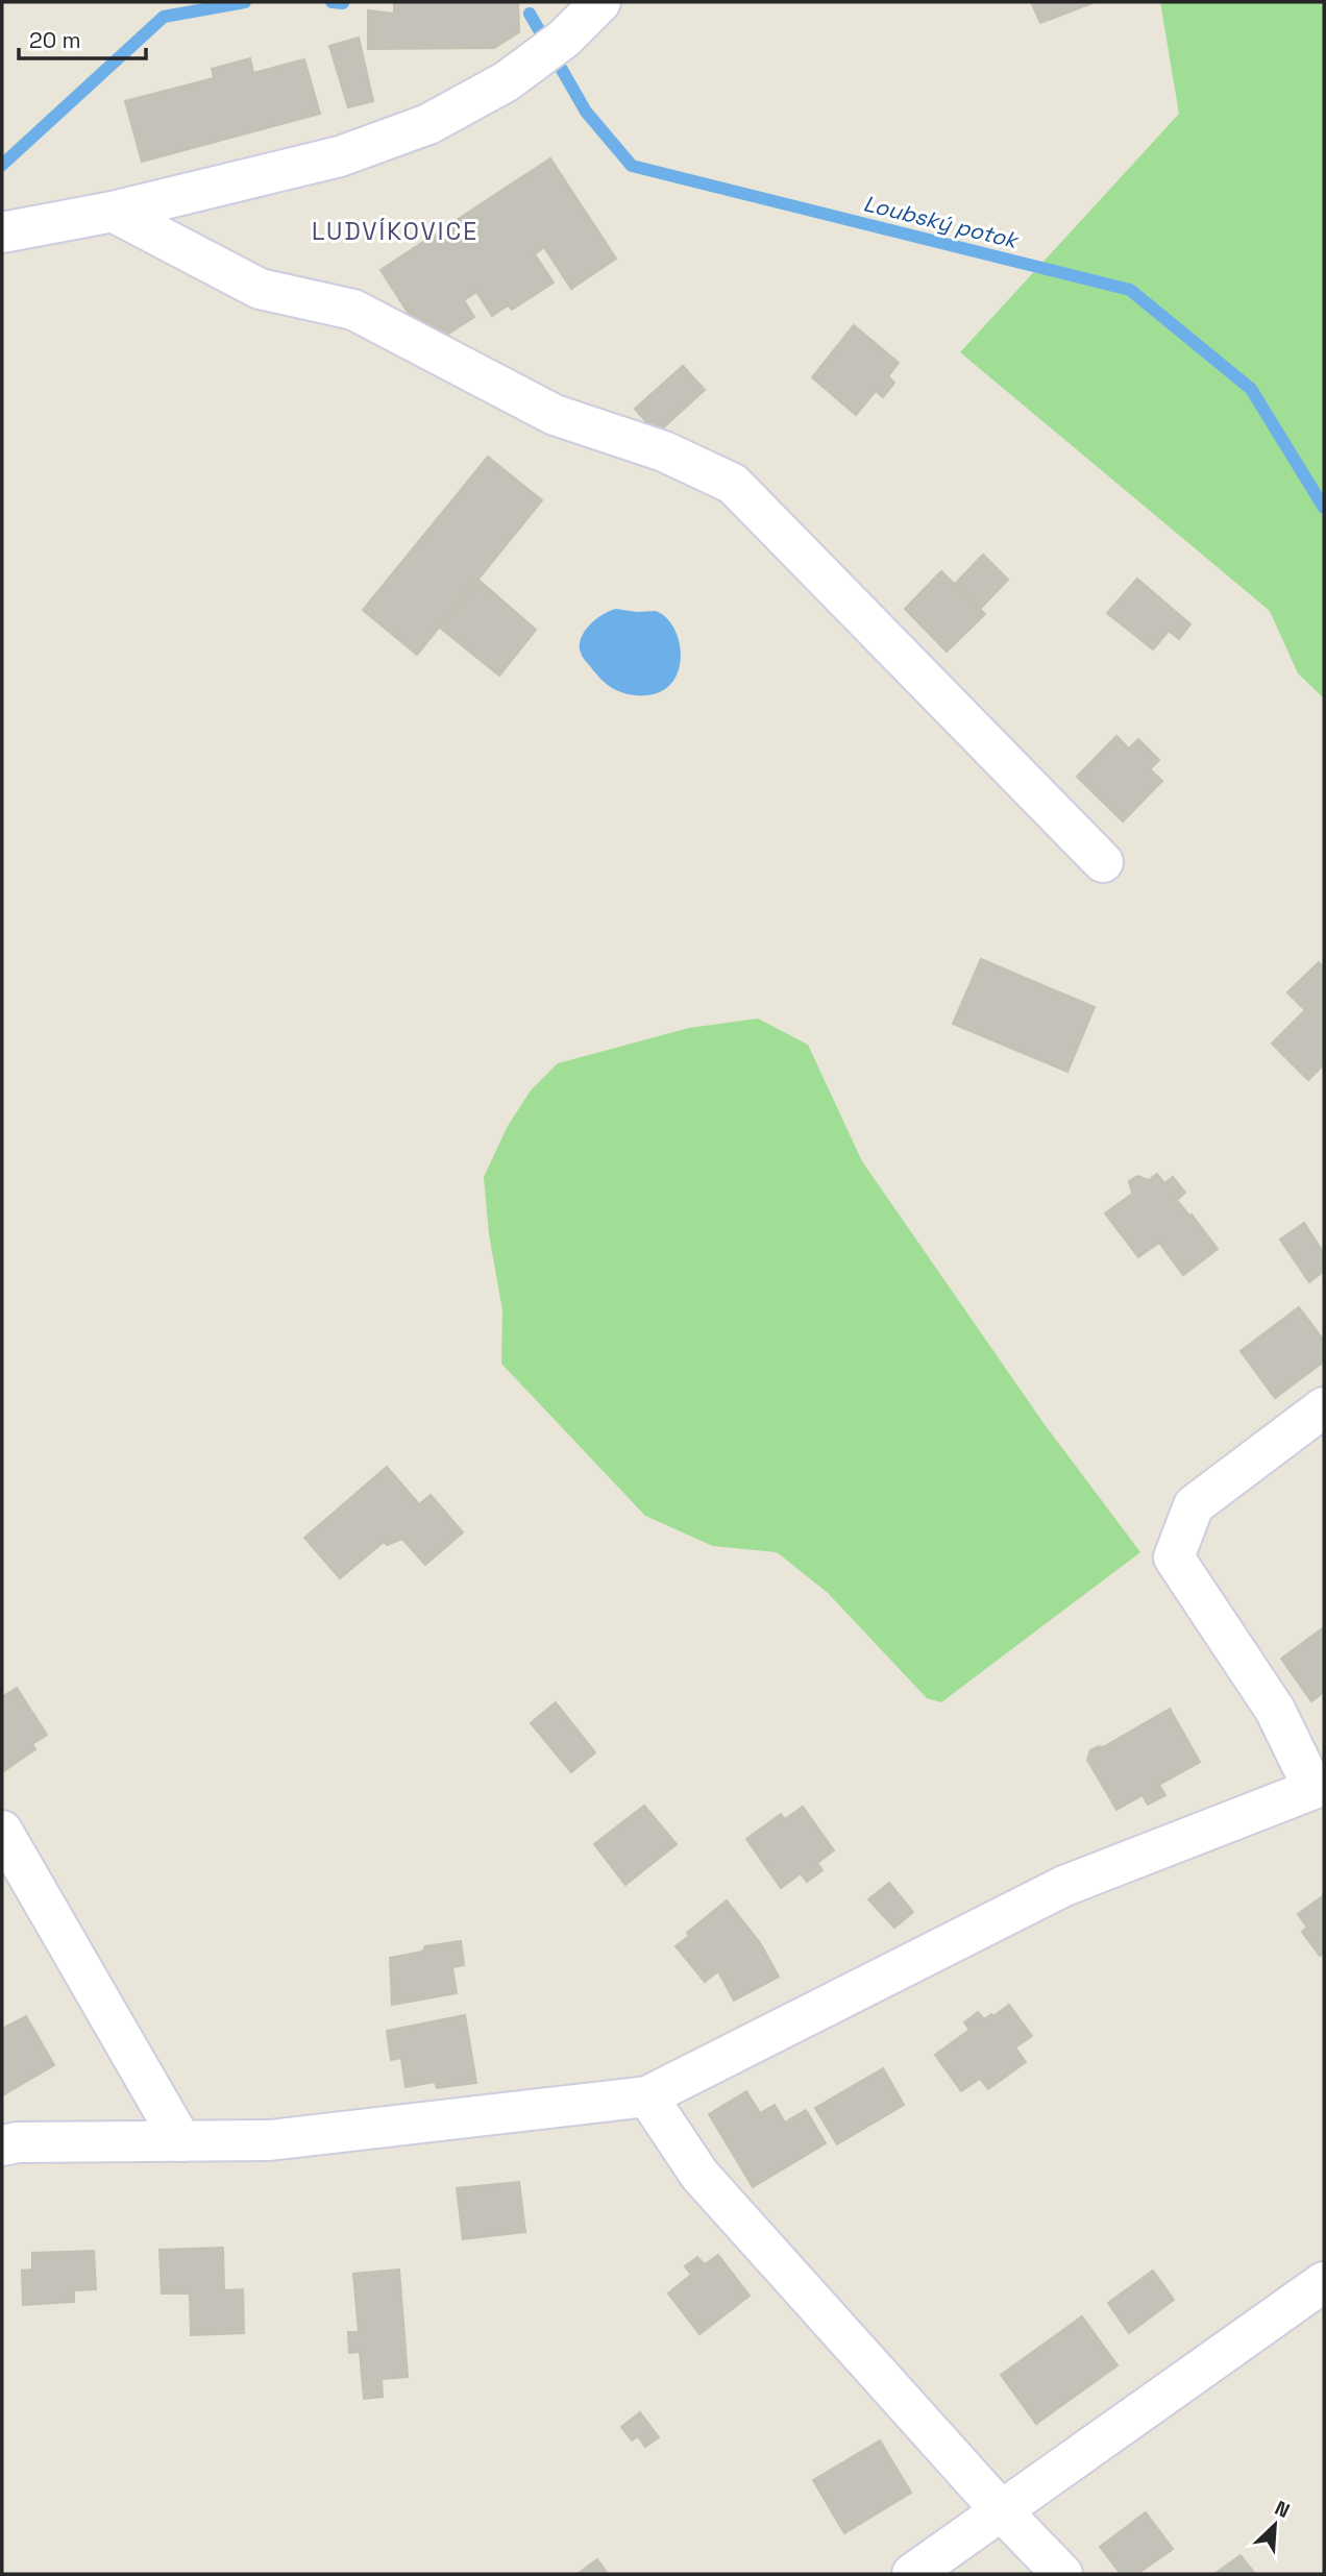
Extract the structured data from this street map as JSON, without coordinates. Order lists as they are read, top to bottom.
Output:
{
  "districts": ["LUDVÍKOVICE"],
  "water": ["Loubský potok"],
  "scale_bar": "20 m",
  "north": "top right"
}
